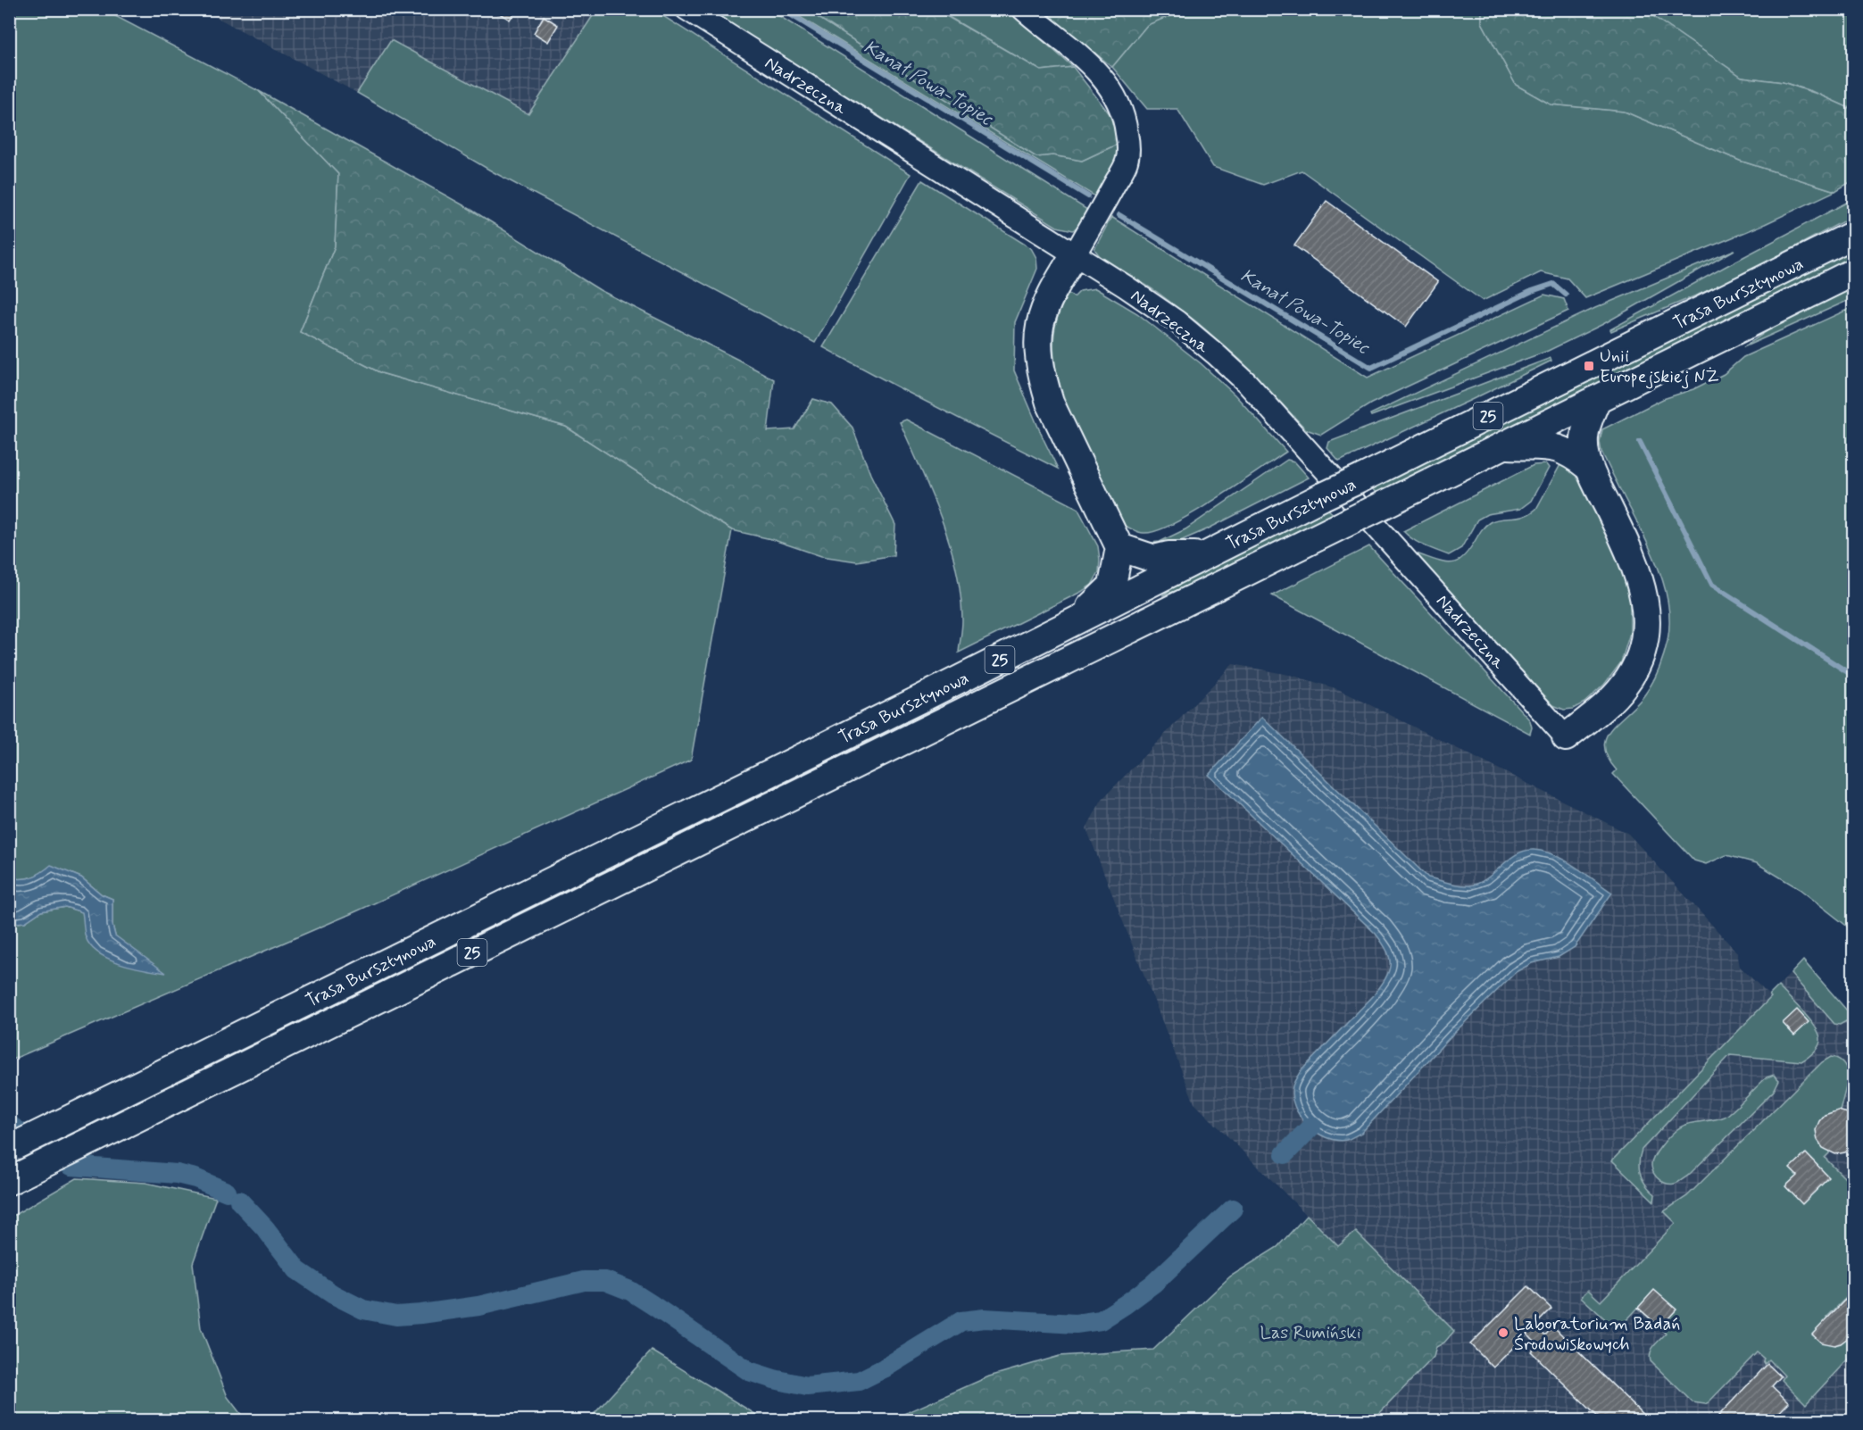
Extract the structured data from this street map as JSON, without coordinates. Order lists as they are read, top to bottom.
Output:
{
  "streets": {
    "main road": ["Trasa Bursztynowa", "25"],
    "street": ["Nadrzeczna"]
  },
  "water": ["Kanał Powa-Topiec"],
  "parks": ["Las Rumiński"],
  "places": {
    "transit": ["Unii Europejskiej NŻ"],
    "other": ["Laboratorium Badań Środowiskowych"]
  }
}
